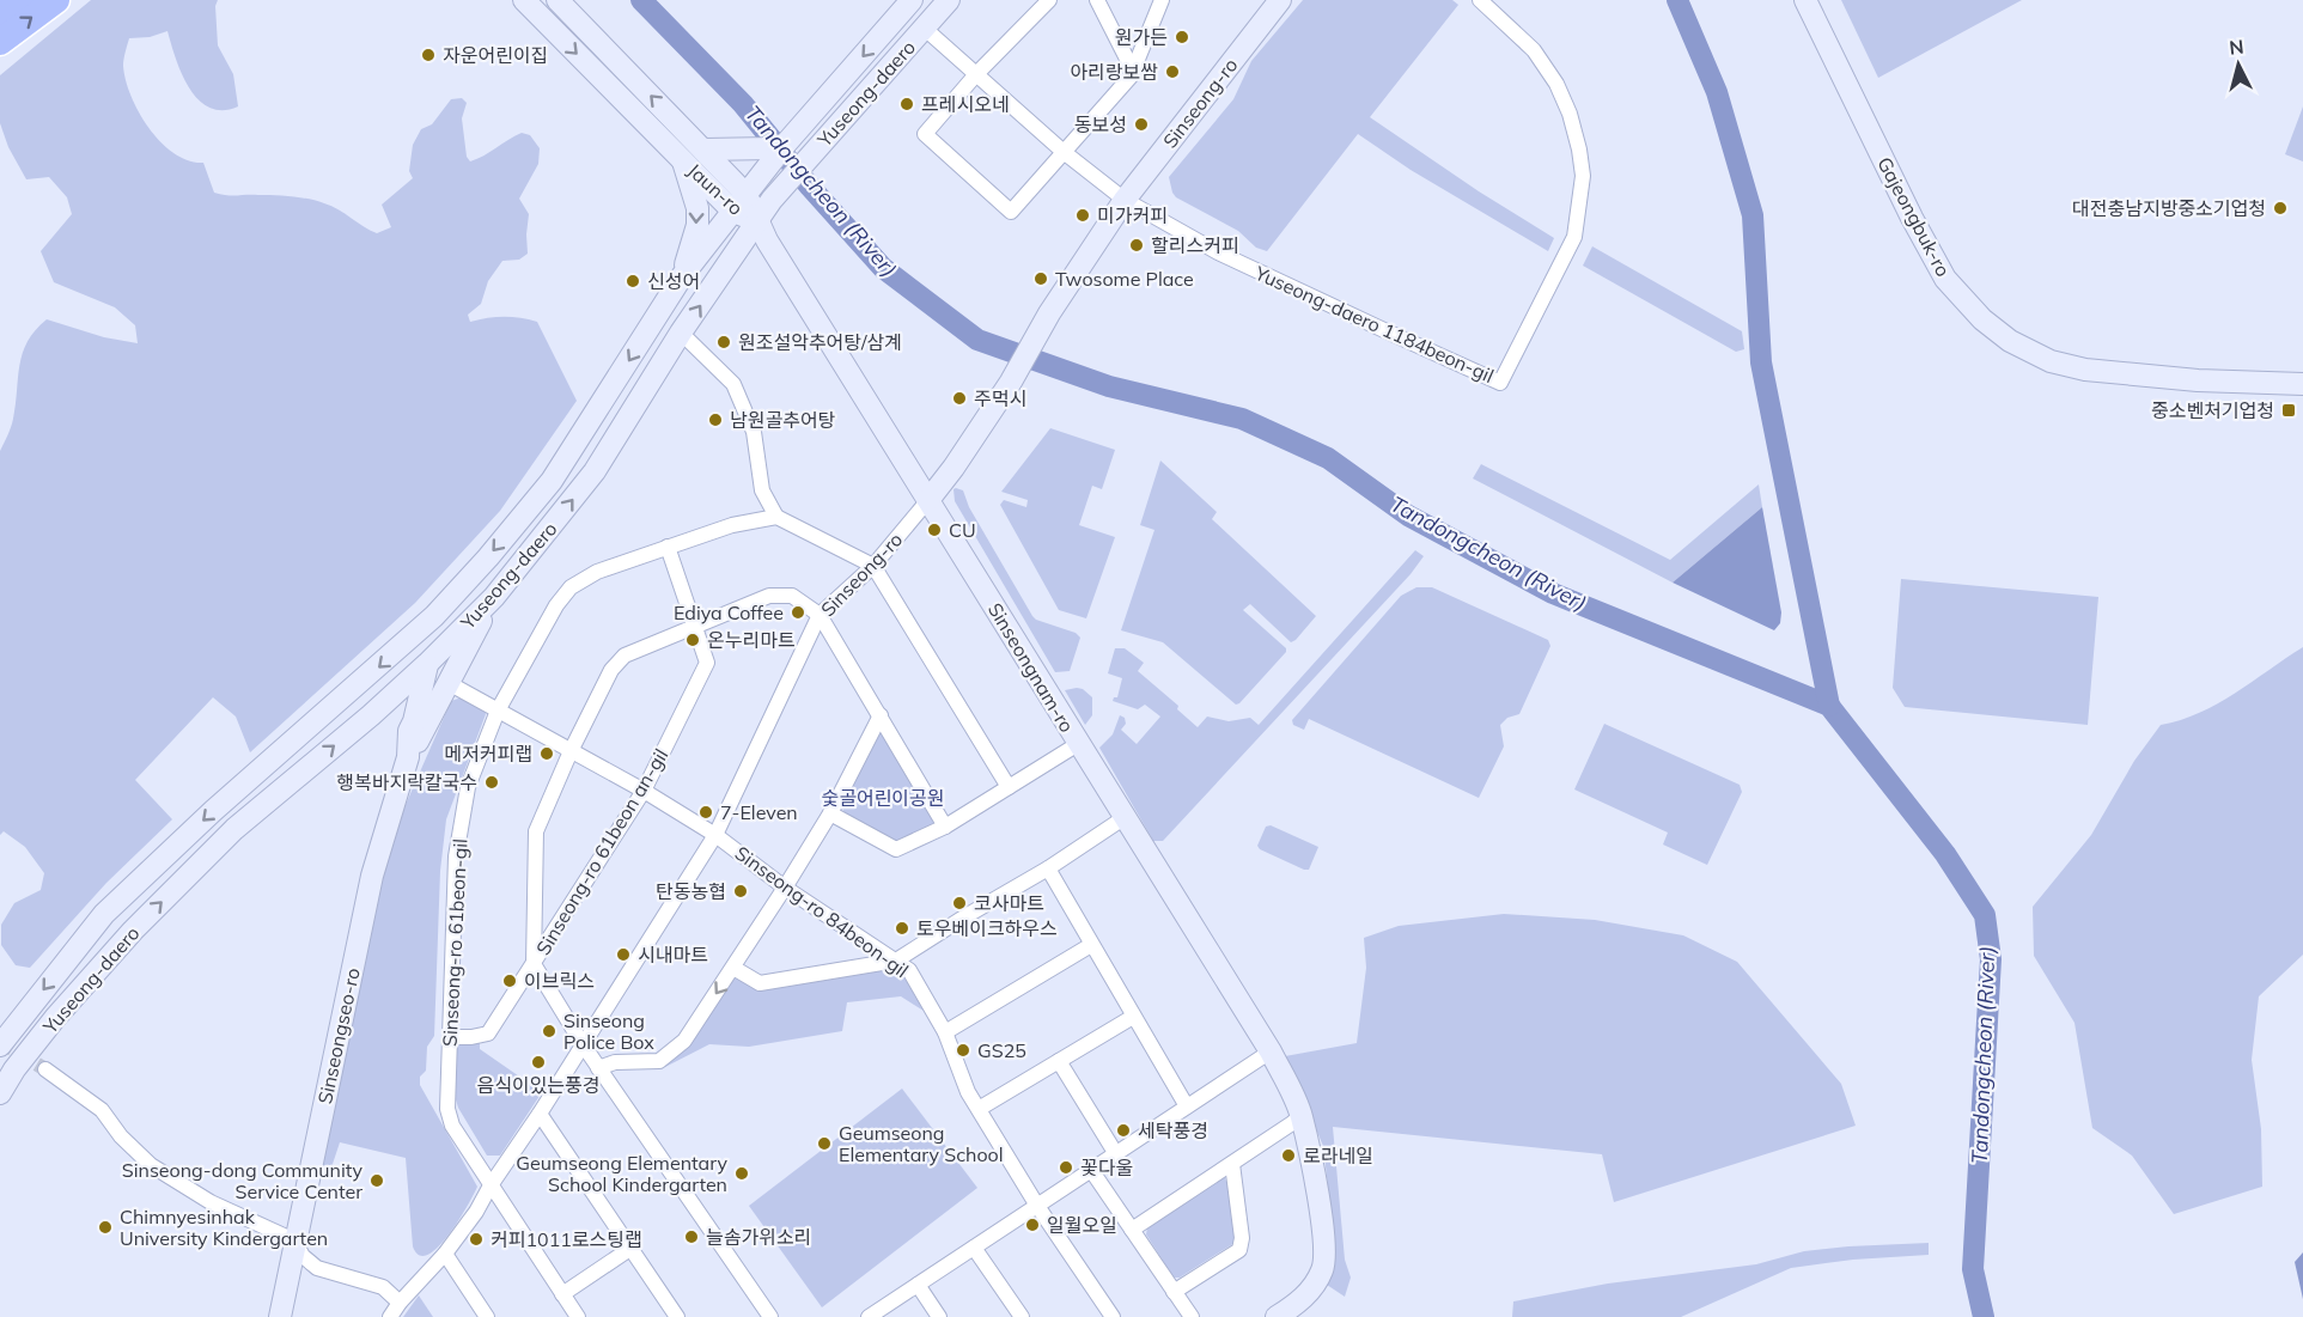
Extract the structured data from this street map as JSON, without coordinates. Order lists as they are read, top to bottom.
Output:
{
  "streets": {
    "main road": [
      "Yuseong-daero",
      "Sinseong-ro",
      "Jaun-ro",
      "Gajeongbuk-ro",
      "Sinseongnam-ro",
      "Sinseongseo-ro"
    ],
    "street": [
      "Yuseong-daero 1184beon-gil",
      "Sinseong-ro 61beon an-gil",
      "Sinseong-ro 84beon-gil",
      "Sinseong-ro 61beon-gil"
    ]
  },
  "crossings": [
    ["Yuseong-daero", "Jaun-ro"],
    ["Yuseong-daero", "Yuseong-daero 1184beon-gil"],
    ["Yuseong-daero", "Sinseongnam-ro"],
    ["Sinseong-ro", "Yuseong-daero 1184beon-gil"],
    ["Sinseong-ro", "Sinseongnam-ro"],
    ["Sinseong-ro", "Sinseong-ro 84beon-gil"],
    ["Sinseong-ro", "Sinseong-ro 61beon-gil"],
    ["Jaun-ro", "Sinseongnam-ro"],
    ["Sinseong-ro 61beon an-gil", "Sinseong-ro 84beon-gil"],
    ["Sinseong-ro 61beon an-gil", "Sinseong-ro 61beon-gil"],
    ["Sinseong-ro 84beon-gil", "Sinseong-ro 61beon-gil"]
  ],
  "water": ["Tandongcheon (River)"],
  "parks": ["숯골어린이공원"],
  "places": {
    "other": [
      "원가든",
      "자운어린이집",
      "아리랑보쌈",
      "프레시오네",
      "동보성",
      "대전충남지방중소기업청",
      "미가커피",
      "할리스커피",
      "Twosome Place",
      "신성어",
      "원조설악추어탕/삼계",
      "주먹시",
      "남원골추어탕",
      "CU",
      "Ediya Coffee",
      "온누리마트",
      "메저커피랩",
      "행복바지락칼국수",
      "7-Eleven",
      "탄동농협",
      "코사마트",
      "토우베이크하우스",
      "시내마트",
      "이브릭스",
      "Sinseong Police Box",
      "GS25",
      "음식이있는풍경",
      "세탁풍경",
      "Geumseong Elementary School",
      "로라네일",
      "꽃다울",
      "Geumseong Elementary School Kindergarten",
      "Sinseong-dong Community Service Center",
      "일월오일",
      "Chimnyesinhak University Kindergarten",
      "늘솜가위소리",
      "커피1011로스팅랩"
    ],
    "transit": ["중소벤처기업청"]
  },
  "north": "top"
}
